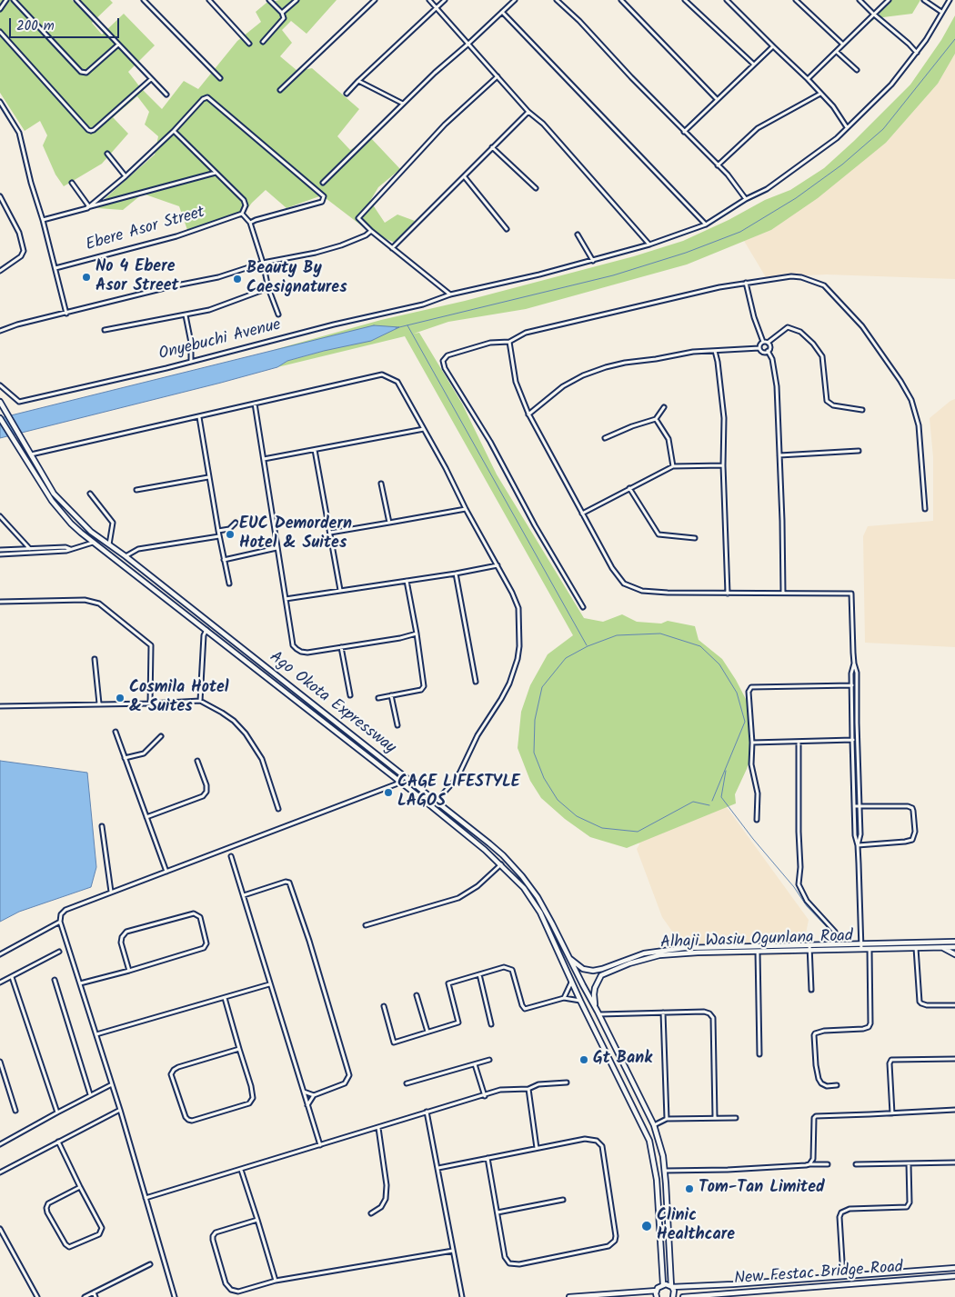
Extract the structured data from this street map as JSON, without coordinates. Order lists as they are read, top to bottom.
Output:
{
  "streets": {
    "main road": ["Ago Okota Expressway", "Alhaji Wasiu Ogunlana Road", "New Festac Bridge Road"],
    "street": ["Ebere Asor Street", "Onyebuchi Avenue"]
  },
  "crossings": [
    ["Ago Okota Expressway", "Alhaji Wasiu Ogunlana Road"]
  ],
  "places": [
    "No 4 Ebere Asor Street",
    "Beauty By Caesignatures",
    "EUC Demordern Hotel & Suites",
    "Cosmila Hotel & Suites",
    "CAGE LIFESTYLE LAGOS",
    "Gt Bank",
    "Tom-Tan Limited",
    "Clinic Healthcare"
  ],
  "scale_bar": "200 m"
}
